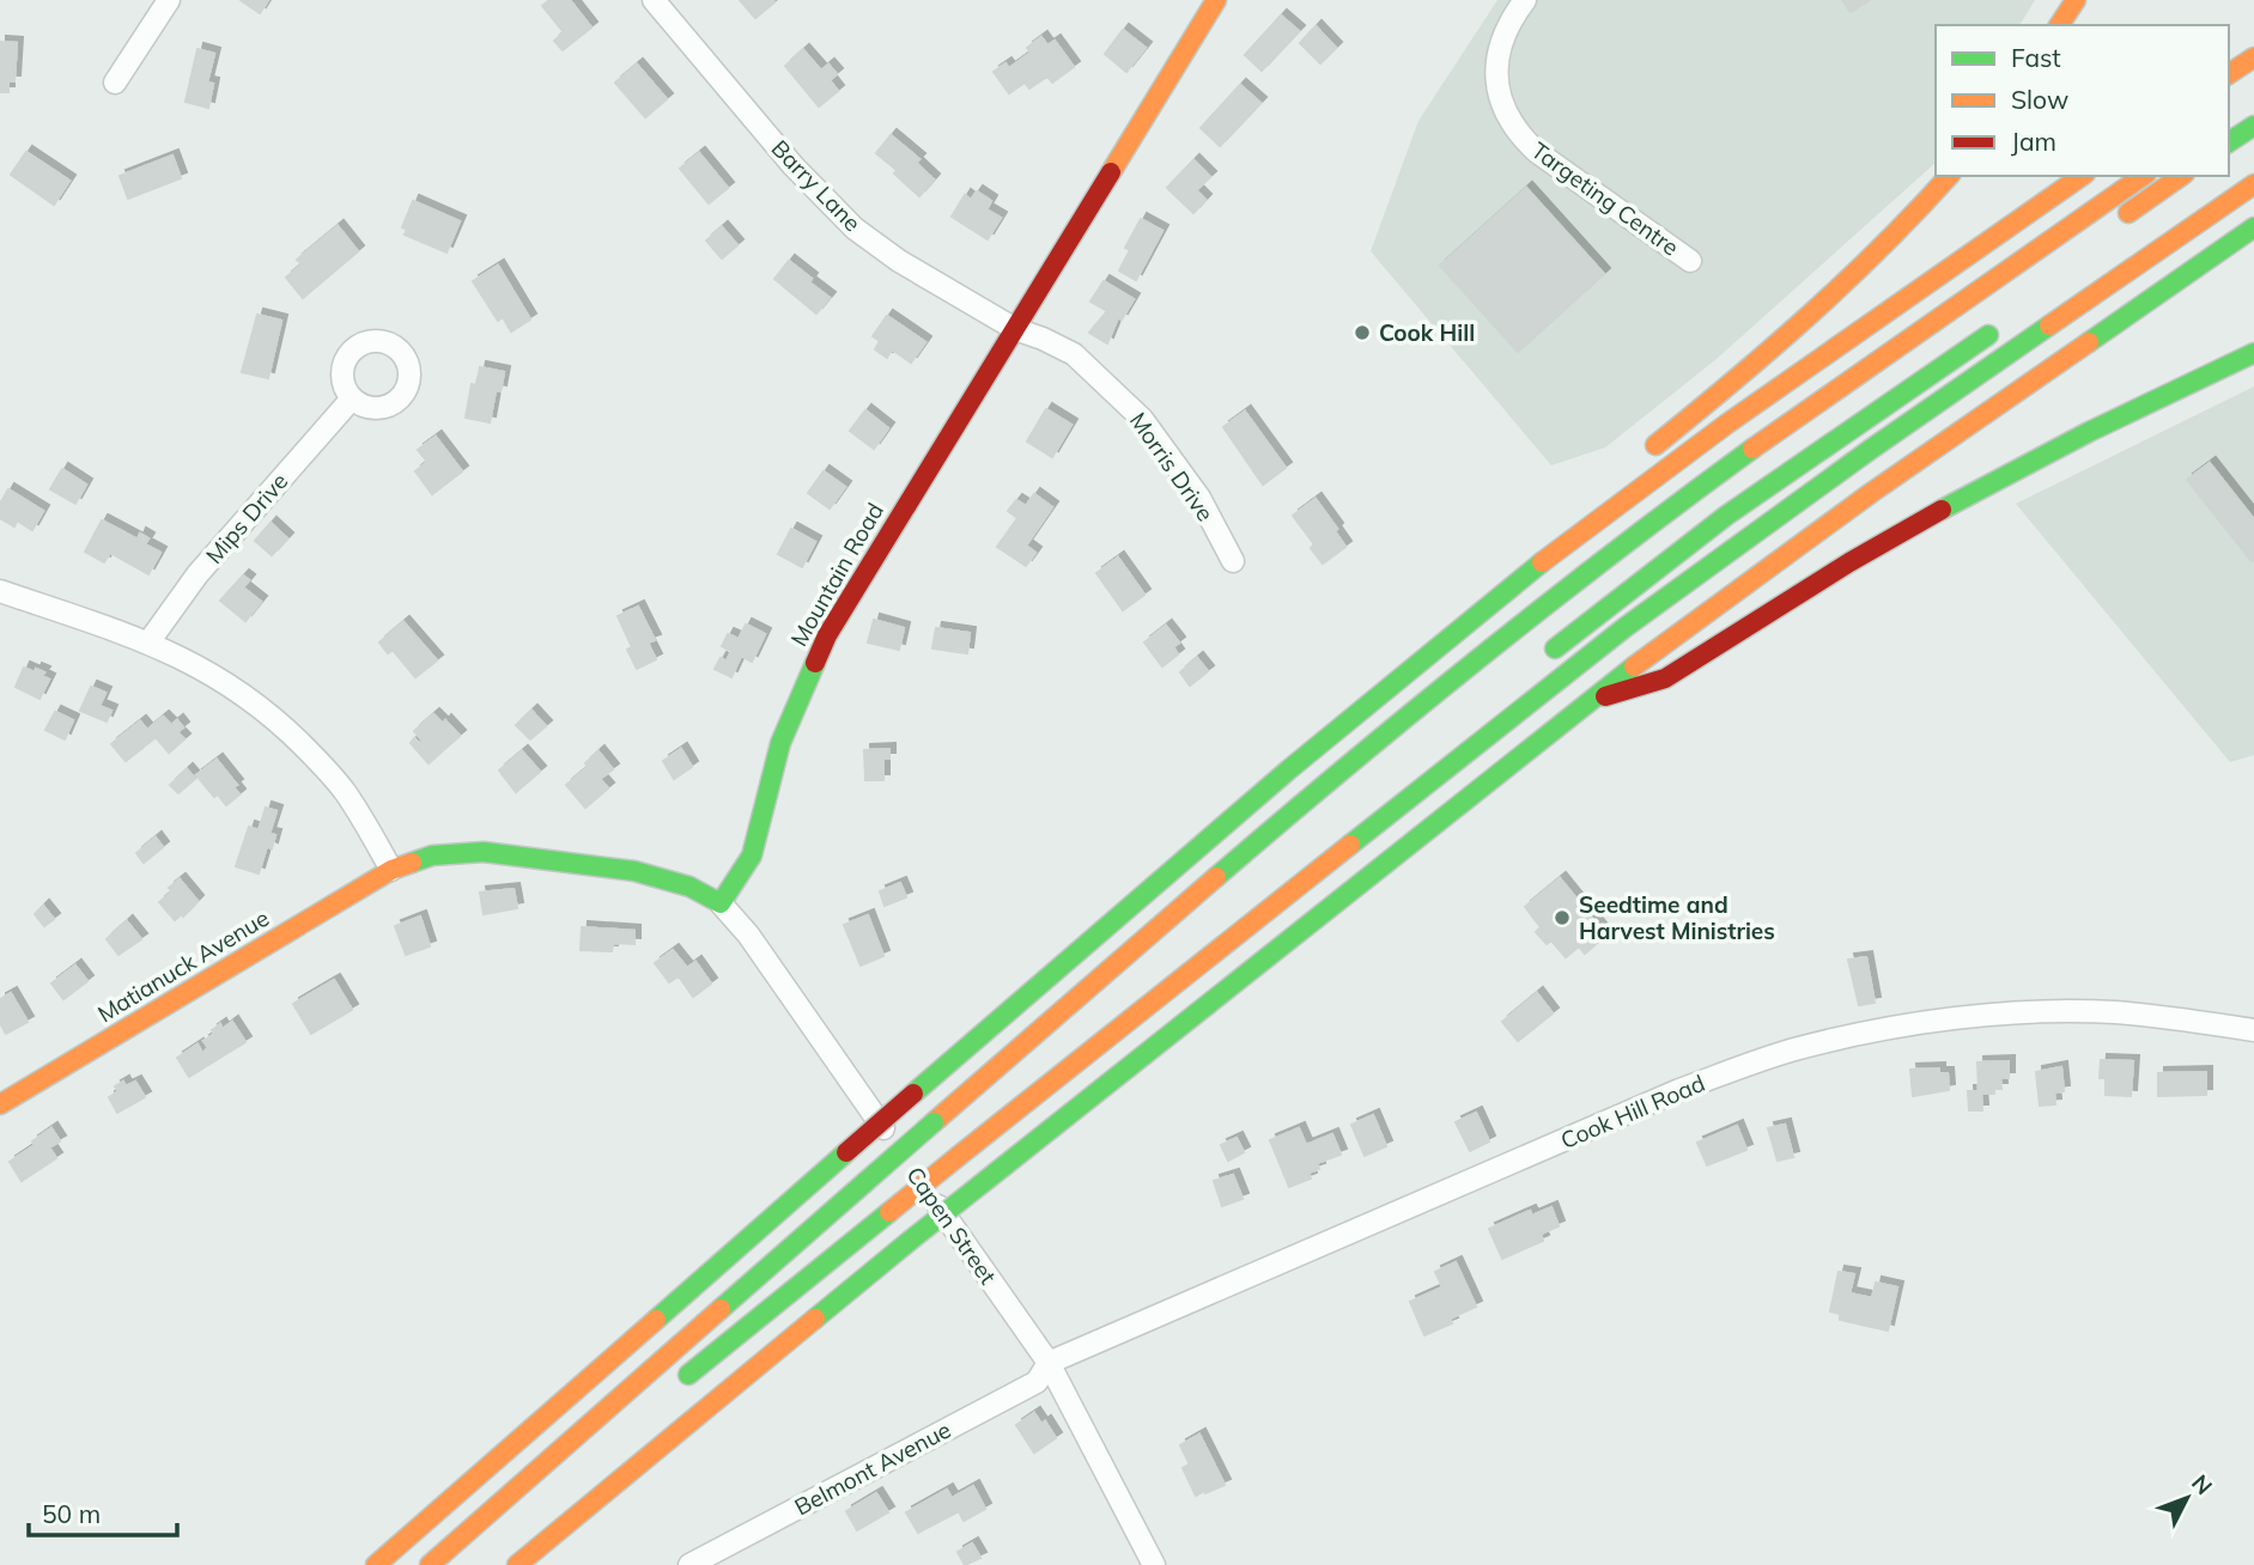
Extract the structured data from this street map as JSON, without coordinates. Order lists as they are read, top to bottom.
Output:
{
  "streets": {
    "main road": ["Mountain Road", "Matianuck Avenue"],
    "street": [
      "Barry Lane",
      "Targeting Centre",
      "Morris Drive",
      "Mips Drive",
      "Cook Hill Road",
      "Capen Street",
      "Belmont Avenue"
    ]
  },
  "crossings": [
    ["Barry Lane", "Morris Drive"],
    ["Barry Lane", "Mountain Road"],
    ["Morris Drive", "Mountain Road"],
    ["Mountain Road", "Capen Street"],
    ["Cook Hill Road", "Capen Street"],
    ["Cook Hill Road", "Belmont Avenue"],
    ["Capen Street", "Belmont Avenue"]
  ],
  "places": ["Cook Hill", "Seedtime and Harvest Ministries"],
  "legend": ["Fast", "Slow", "Jam"],
  "scale_bar": "50 m",
  "north": "top right"
}
